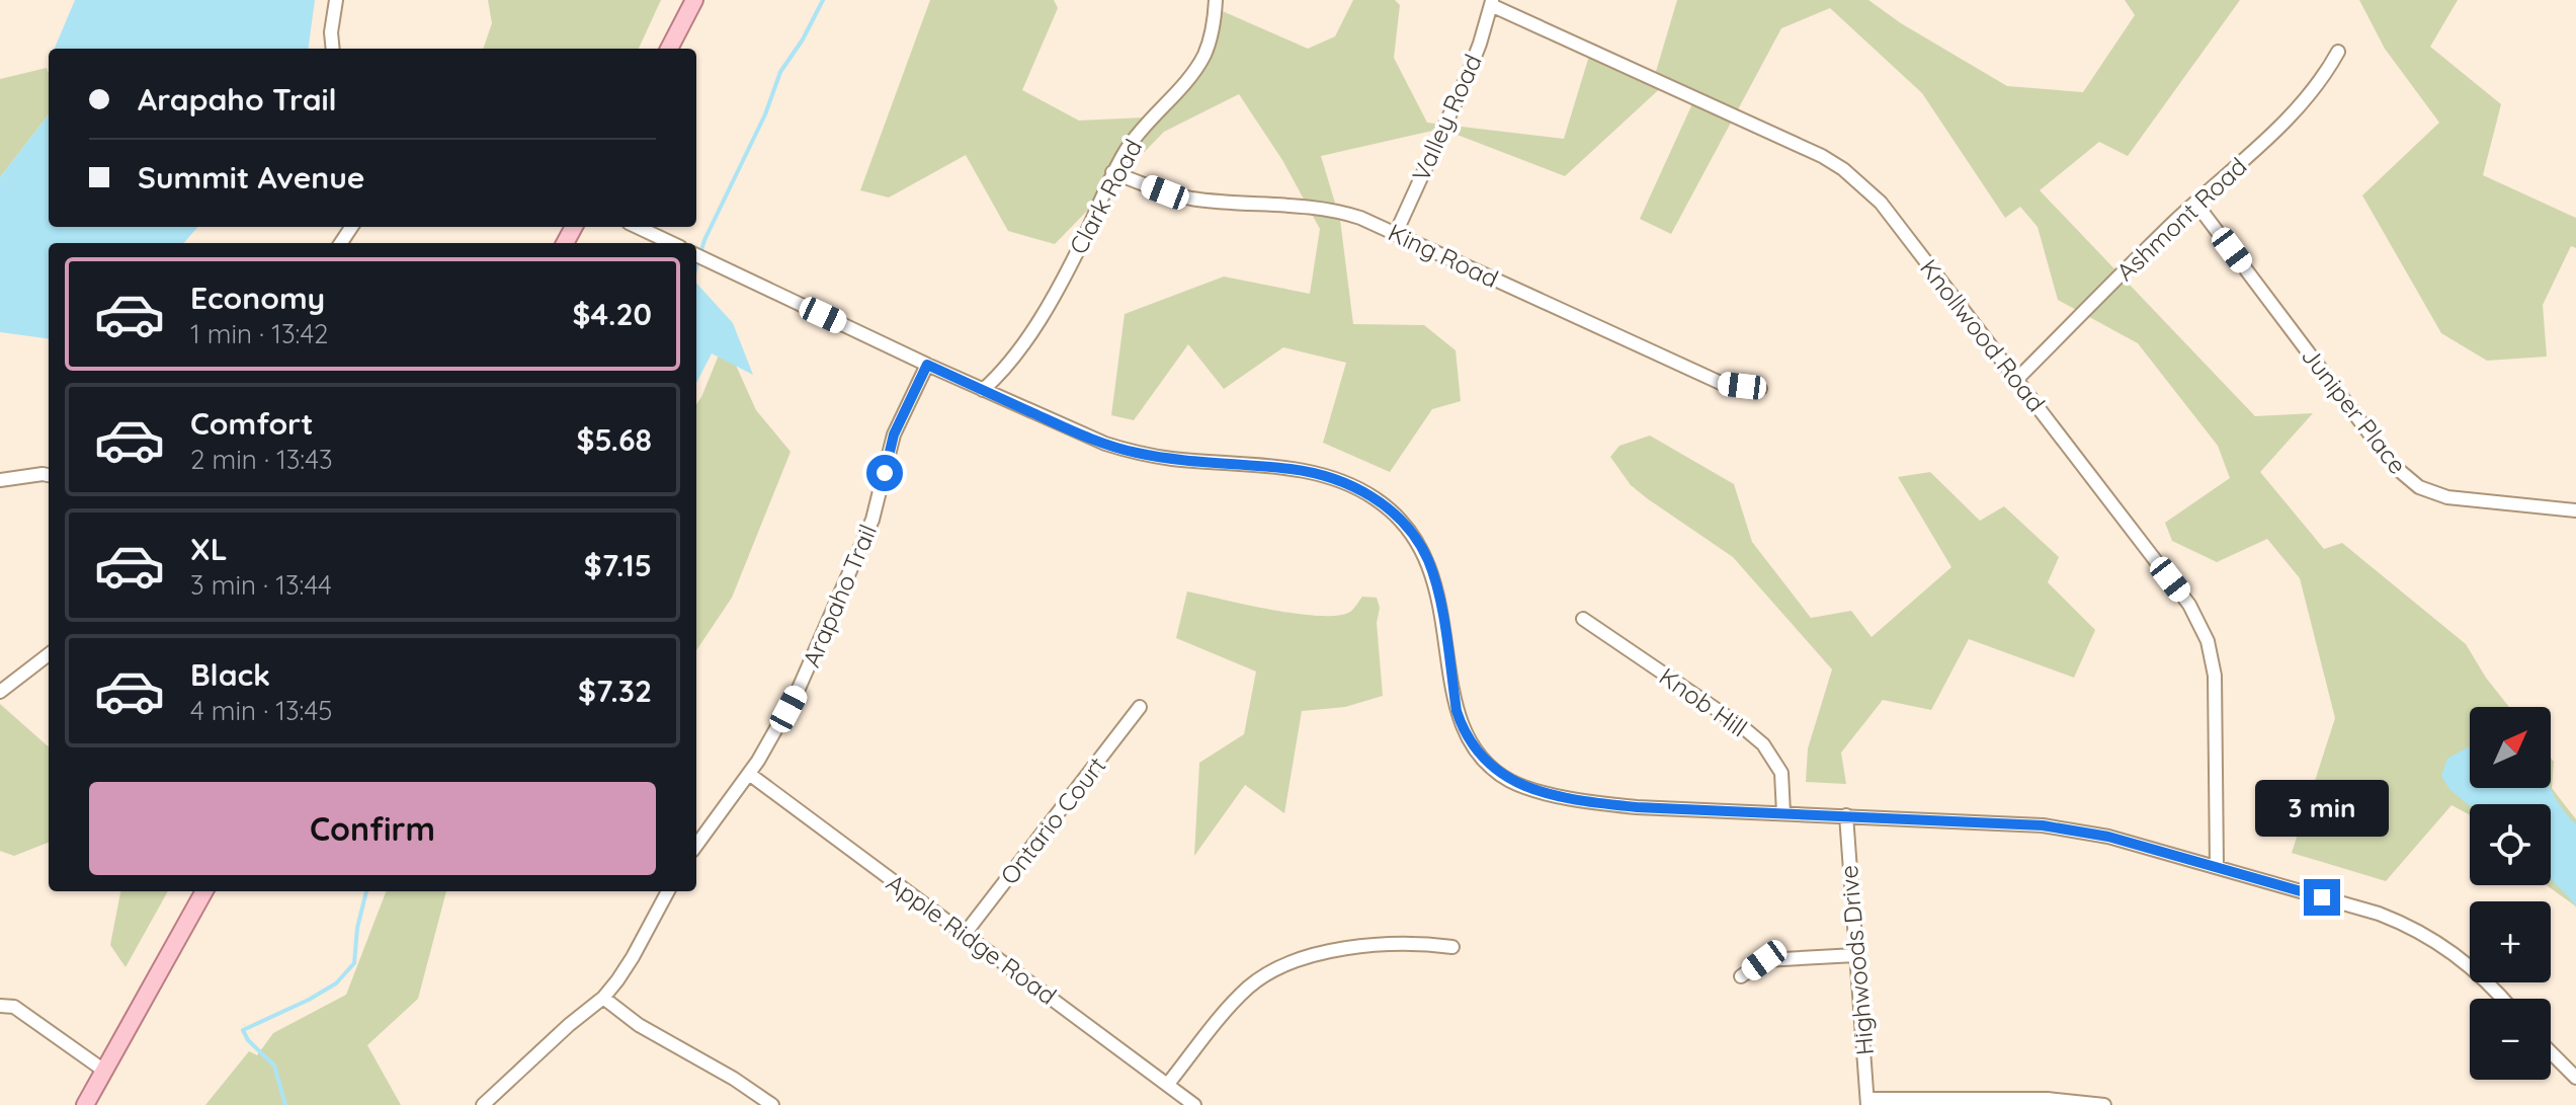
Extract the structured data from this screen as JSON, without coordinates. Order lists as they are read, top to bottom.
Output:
{
  "streets": {
    "street": [
      "Valley Road",
      "Clark Road",
      "Ashmont Road",
      "King Road",
      "Knollwood Road",
      "Juniper Place",
      "Arapaho Trail",
      "Knob Hill",
      "Ontario Court",
      "Apple Ridge Road",
      "Highwoods Drive"
    ]
  },
  "crossings": [
    ["Valley Road", "King Road"],
    ["Valley Road", "Knollwood Road"],
    ["Clark Road", "King Road"],
    ["Ashmont Road", "Knollwood Road"],
    ["Ashmont Road", "Juniper Place"],
    ["Arapaho Trail", "Apple Ridge Road"],
    ["Ontario Court", "Apple Ridge Road"]
  ],
  "north": "top right",
  "page": {
    "banner": ["Arapaho Trail", "Summit Avenue"],
    "list": [
      {
        "name": "Economy",
        "note": "1 min · 13:42",
        "value": "$4.20"
      },
      {
        "name": "Comfort",
        "note": "2 min · 13:43",
        "value": "$5.68"
      },
      {
        "name": "XL",
        "note": "3 min · 13:44",
        "value": "$7.15"
      },
      {
        "name": "Black",
        "note": "4 min · 13:45",
        "value": "$7.32"
      }
    ],
    "map_buttons": ["+", "−"],
    "buttons": "Confirm",
    "bubble": "3 min"
  }
}
